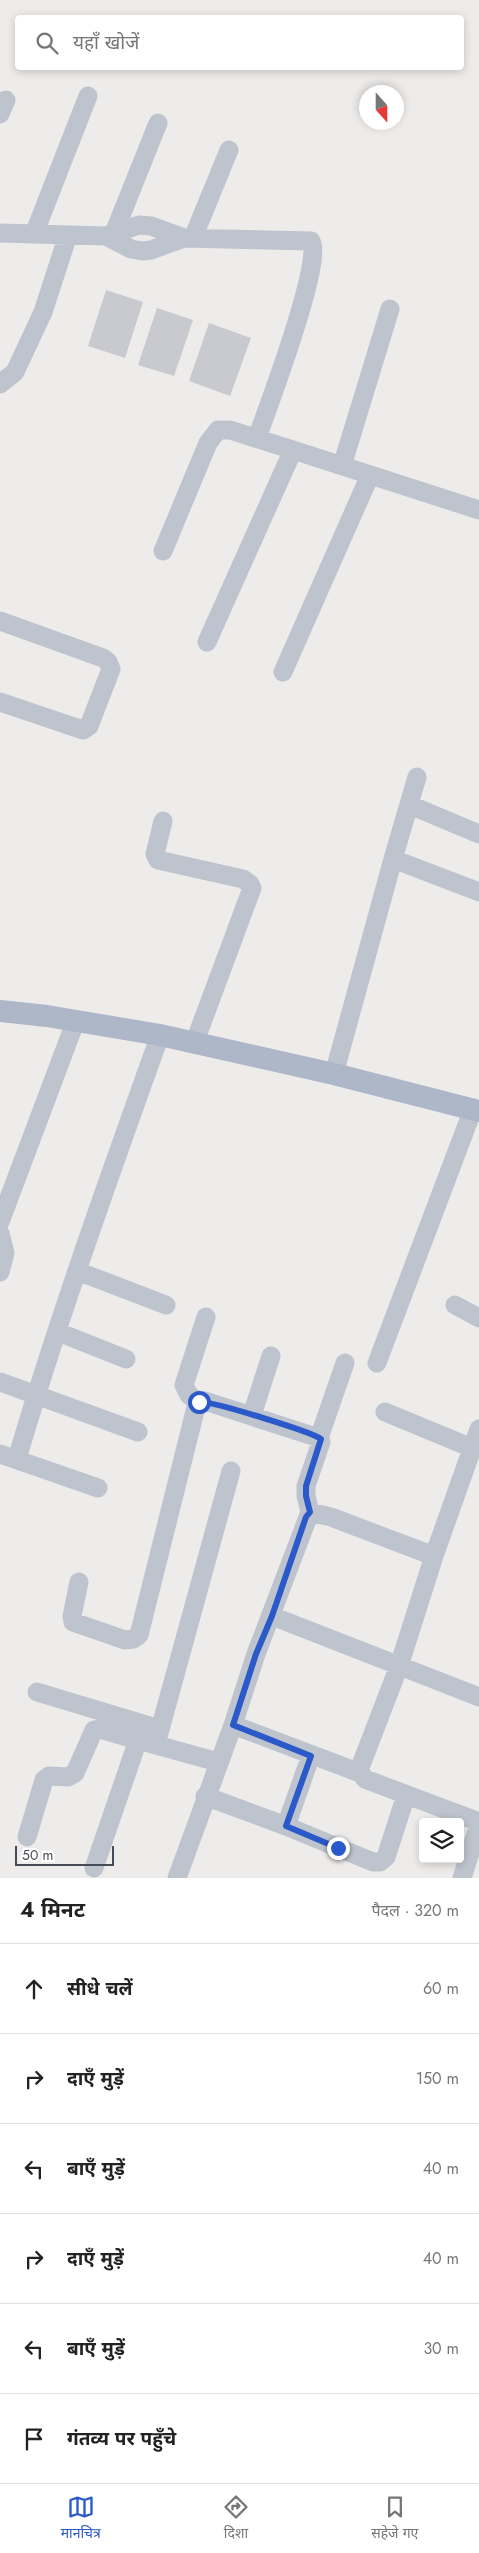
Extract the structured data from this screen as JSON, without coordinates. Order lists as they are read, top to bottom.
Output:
{
  "scale_bar": "50 m",
  "north": "bottom",
  "page": {
    "search": "यहाँ खोजें",
    "scale": "50 m",
    "heading": ["4 मिनट", "पैदल · 320 m"],
    "list": [
      ["सीधे चलें", "60 m"],
      ["दाएँ मुड़ें", "150 m"],
      ["बाएँ मुड़ें", "40 m"],
      ["दाएँ मुड़ें", "40 m"],
      ["बाएँ मुड़ें", "30 m"],
      "गंतव्य पर पहुँचे"
    ],
    "nav": ["मानचित्र", "दिशा", "सहेजे गए"]
  }
}
